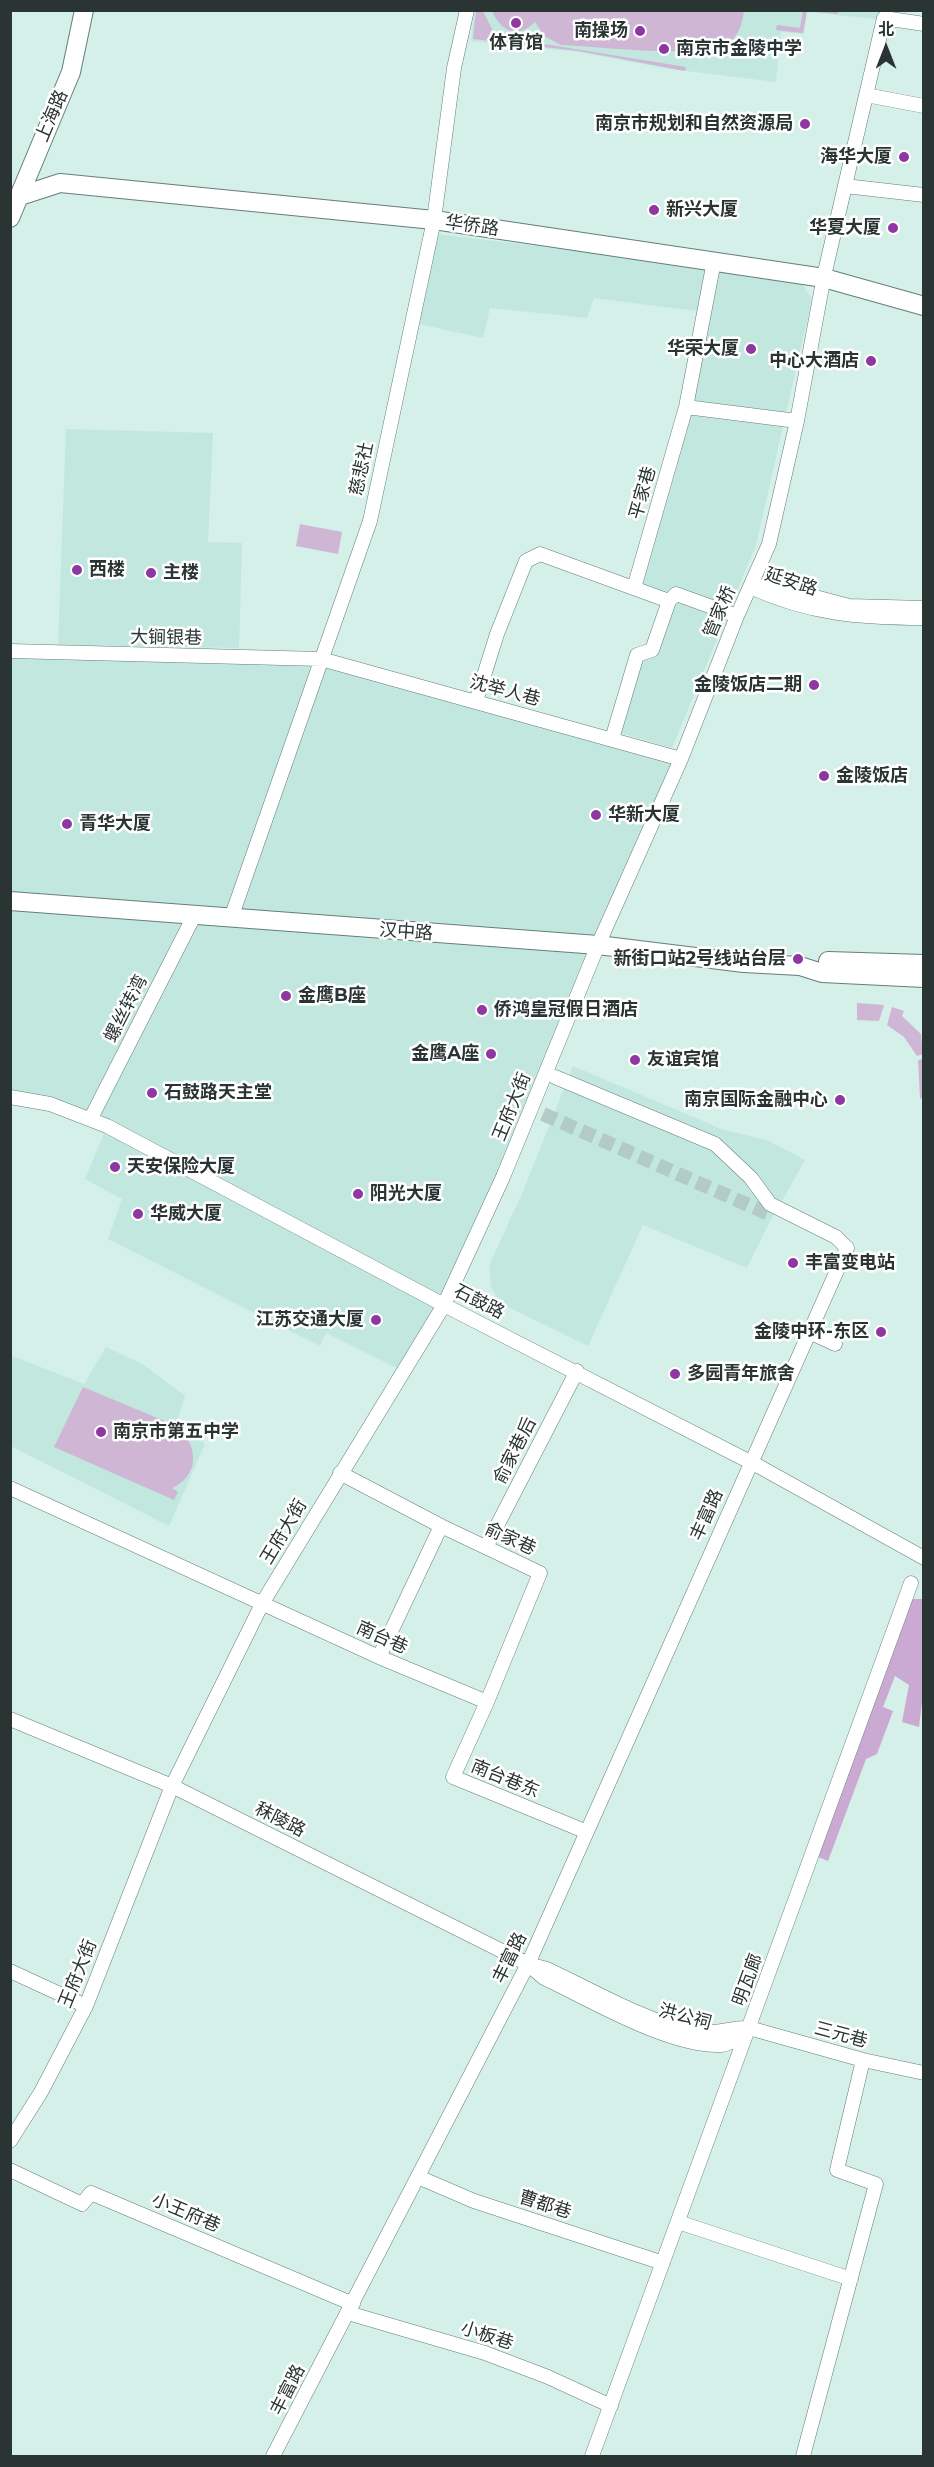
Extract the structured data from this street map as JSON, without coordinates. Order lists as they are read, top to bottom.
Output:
{
  "streets": {
    "main road": ["上海路", "华侨路", "汉中路"],
    "street": [
      "慈悲社",
      "平家巷",
      "延安路",
      "管家桥",
      "大锏银巷",
      "沈举人巷",
      "螺丝转湾",
      "王府大街",
      "石鼓路",
      "俞家巷后",
      "丰富路",
      "俞家巷",
      "南台巷",
      "南台巷东",
      "秣陵路",
      "明瓦廊",
      "洪公祠",
      "三元巷",
      "曹都巷",
      "小王府巷",
      "小板巷"
    ]
  },
  "crossings": [
    ["上海路", "华侨路"],
    ["华侨路", "慈悲社"],
    ["华侨路", "平家巷"],
    ["华侨路", "管家桥"],
    ["慈悲社", "大锏银巷"],
    ["慈悲社", "沈举人巷"],
    ["慈悲社", "汉中路"],
    ["延安路", "管家桥"],
    ["管家桥", "沈举人巷"],
    ["管家桥", "汉中路"],
    ["管家桥", "王府大街"],
    ["大锏银巷", "沈举人巷"],
    ["汉中路", "螺丝转湾"],
    ["汉中路", "王府大街"],
    ["螺丝转湾", "石鼓路"],
    ["王府大街", "石鼓路"],
    ["王府大街", "俞家巷"],
    ["王府大街", "南台巷"],
    ["王府大街", "秣陵路"],
    ["石鼓路", "俞家巷后"],
    ["石鼓路", "丰富路"],
    ["俞家巷后", "俞家巷"],
    ["丰富路", "南台巷东"],
    ["丰富路", "秣陵路"],
    ["丰富路", "洪公祠"],
    ["丰富路", "曹都巷"],
    ["丰富路", "小王府巷"],
    ["丰富路", "小板巷"],
    ["俞家巷", "南台巷"],
    ["俞家巷", "南台巷东"],
    ["南台巷", "南台巷东"],
    ["秣陵路", "洪公祠"],
    ["明瓦廊", "洪公祠"],
    ["明瓦廊", "三元巷"],
    ["明瓦廊", "曹都巷"],
    ["明瓦廊", "小板巷"],
    ["洪公祠", "三元巷"],
    ["小王府巷", "小板巷"]
  ],
  "places": [
    "体育馆",
    "南操场",
    "南京市金陵中学",
    "南京市规划和自然资源局",
    "海华大厦",
    "新兴大厦",
    "华夏大厦",
    "华荣大厦",
    "中心大酒店",
    "西楼",
    "主楼",
    "金陵饭店二期",
    "金陵饭店",
    "华新大厦",
    "青华大厦",
    "新街口站2号线站台层",
    "金鹰B座",
    "侨鸿皇冠假日酒店",
    "金鹰A座",
    "友谊宾馆",
    "石鼓路天主堂",
    "南京国际金融中心",
    "天安保险大厦",
    "阳光大厦",
    "华威大厦",
    "丰富变电站",
    "江苏交通大厦",
    "金陵中环-东区",
    "多园青年旅舍",
    "南京市第五中学"
  ],
  "north": "top"
}
